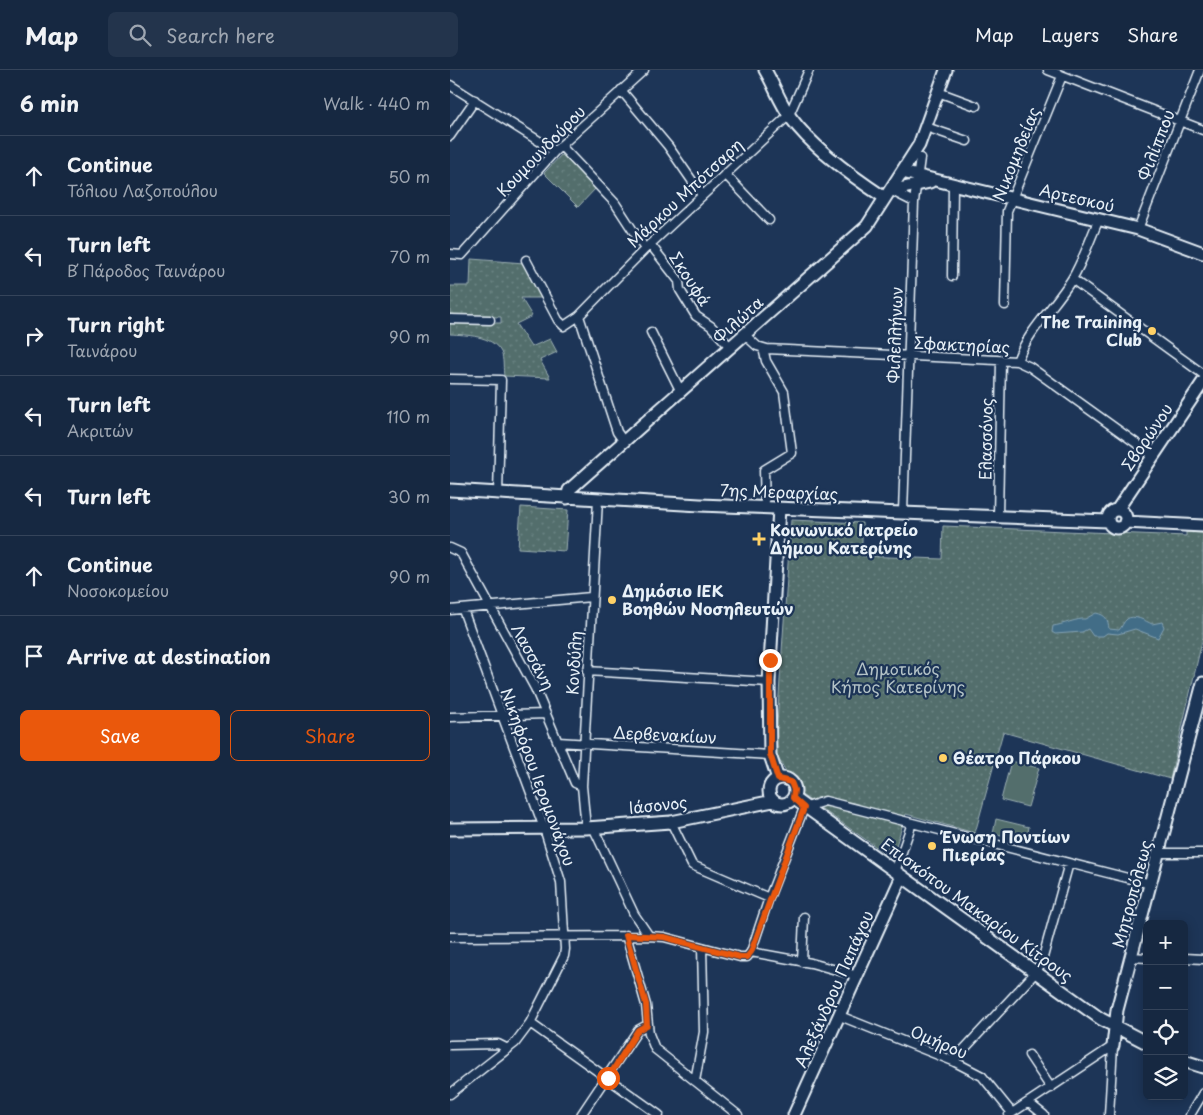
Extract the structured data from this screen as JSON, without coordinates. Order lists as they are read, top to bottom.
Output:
{
  "streets": {
    "street": [
      "Φιλίππου",
      "Κουμουνδούρου",
      "Νικομηδείας",
      "Μάρκου Μπότσαρη",
      "Αρτεσκού",
      "Σκουφά",
      "Φιλώτα",
      "Φιλελλήνων",
      "Σφακτηρίας",
      "Σβορώνου",
      "Ελασσόνος",
      "7ης Μεραρχίας",
      "Λασσάνη",
      "Κονδύλη",
      "Δερβενακίων",
      "Νικηφόρου Ιερομονάχου",
      "Ιάσονος",
      "Μητροπόλεως",
      "Επισκόπου Μακαρίου Κίτρους",
      "Αλεξάνδρου Παπάγου",
      "Ομήρου"
    ]
  },
  "crossings": [
    ["Φιλίππου", "Αρτεσκού"],
    ["Κουμουνδούρου", "Σκουφά"],
    ["Νικομηδείας", "Αρτεσκού"],
    ["Μάρκου Μπότσαρη", "Σκουφά"],
    ["Αρτεσκού", "Φιλώτα"],
    ["Αρτεσκού", "Φιλελλήνων"],
    ["Σκουφά", "Φιλώτα"],
    ["Φιλώτα", "7ης Μεραρχίας"],
    ["Φιλελλήνων", "Σφακτηρίας"],
    ["Φιλελλήνων", "7ης Μεραρχίας"],
    ["Σφακτηρίας", "Σβορώνου"],
    ["Σφακτηρίας", "Ελασσόνος"],
    ["Σβορώνου", "7ης Μεραρχίας"],
    ["Ελασσόνος", "7ης Μεραρχίας"],
    ["7ης Μεραρχίας", "Κονδύλη"],
    ["Λασσάνη", "Κονδύλη"],
    ["Λασσάνη", "Δερβενακίων"],
    ["Κονδύλη", "Δερβενακίων"],
    ["Κονδύλη", "Ιάσονος"],
    ["Νικηφόρου Ιερομονάχου", "Ιάσονος"],
    ["Ιάσονος", "Επισκόπου Μακαρίου Κίτρους"],
    ["Μητροπόλεως", "Επισκόπου Μακαρίου Κίτρους"],
    ["Επισκόπου Μακαρίου Κίτρους", "Αλεξάνδρου Παπάγου"],
    ["Αλεξάνδρου Παπάγου", "Ομήρου"]
  ],
  "parks": ["Δημοτικός Κήπος Κατερίνης"],
  "places": {
    "other": [
      "The Training Club",
      "Δημόσιο ΙΕΚ Βοηθών Νοσηλευτών",
      "Θέατρο Πάρκου",
      "Ένωση Ποντίων Πιερίας"
    ],
    "health": ["Κοινωνικό Ιατρείο Δήμου Κατερίνης"]
  },
  "page": {
    "header": "Map",
    "search": "Search here",
    "nav": ["Map", "Layers", "Share"],
    "heading": ["6 min", "Walk · 440 m"],
    "list": [
      ["Continue", "Τόλιου Λαζοπούλου", "50 m"],
      ["Turn left", "Β΄ Πάροδος Ταινάρου", "70 m"],
      ["Turn right", "Ταινάρου", "90 m"],
      ["Turn left", "Ακριτών", "110 m"],
      ["Turn left", "30 m"],
      ["Continue", "Νοσοκομείου", "90 m"],
      "Arrive at destination"
    ],
    "buttons": ["Save", "Share"],
    "map_buttons": ["+", "−"]
  }
}
